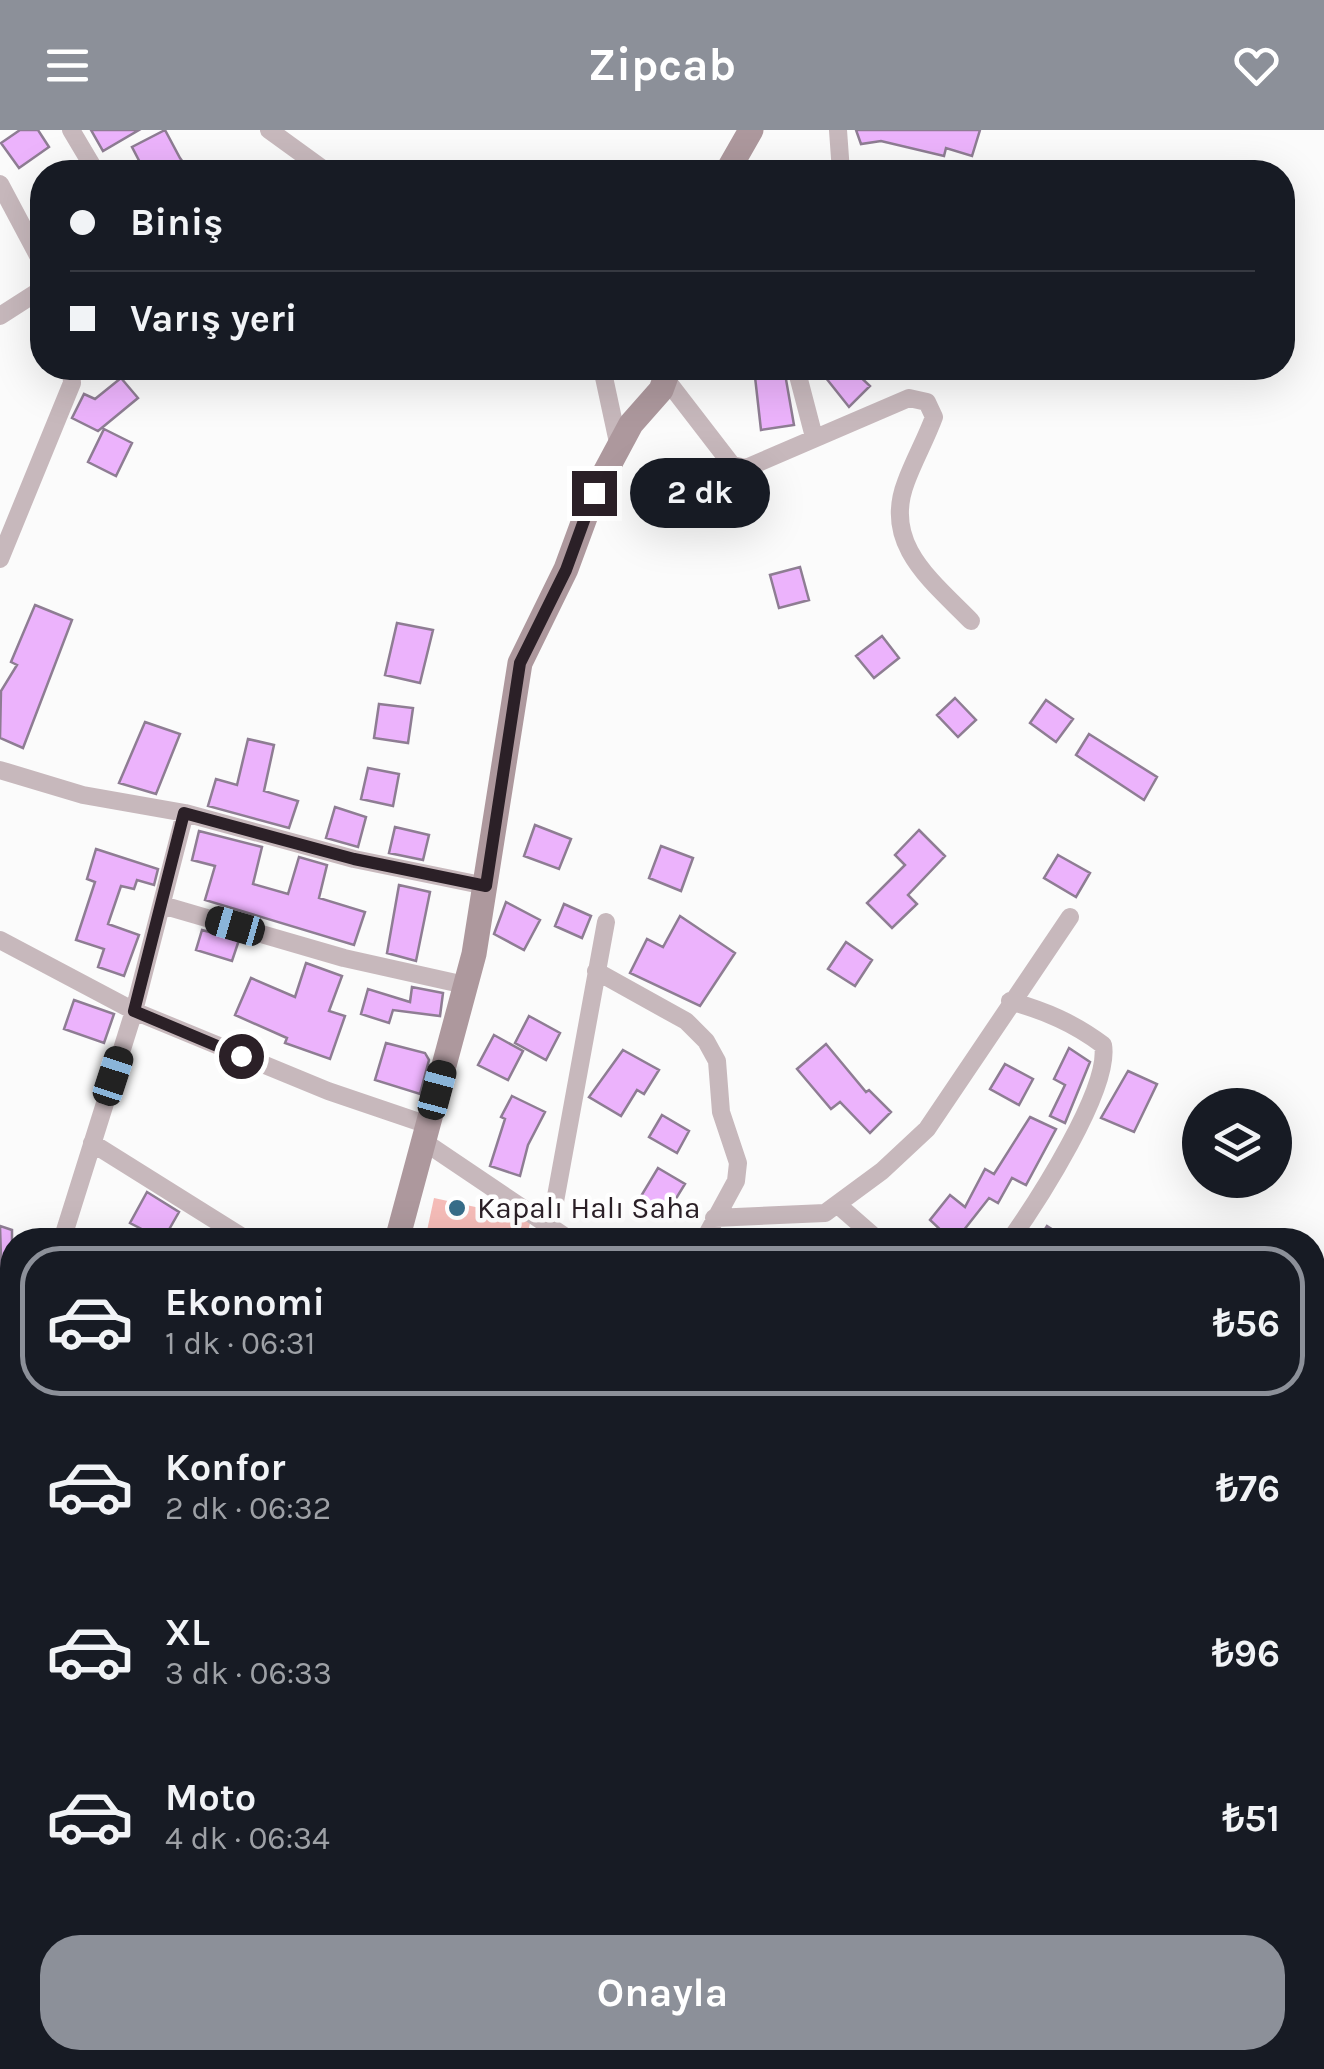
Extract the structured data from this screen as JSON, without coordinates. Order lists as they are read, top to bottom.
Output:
{
  "places": ["Kapalı Halı Saha"],
  "page": {
    "header": "Zipcab",
    "banner": ["Biniş", "Varış yeri"],
    "bubble": "2 dk",
    "list": [
      {
        "name": "Ekonomi",
        "note": "1 dk · 06:31",
        "value": "₺56"
      },
      {
        "name": "Konfor",
        "note": "2 dk · 06:32",
        "value": "₺76"
      },
      {
        "name": "XL",
        "note": "3 dk · 06:33",
        "value": "₺96"
      },
      {
        "name": "Moto",
        "note": "4 dk · 06:34",
        "value": "₺51"
      }
    ],
    "buttons": "Onayla"
  }
}
